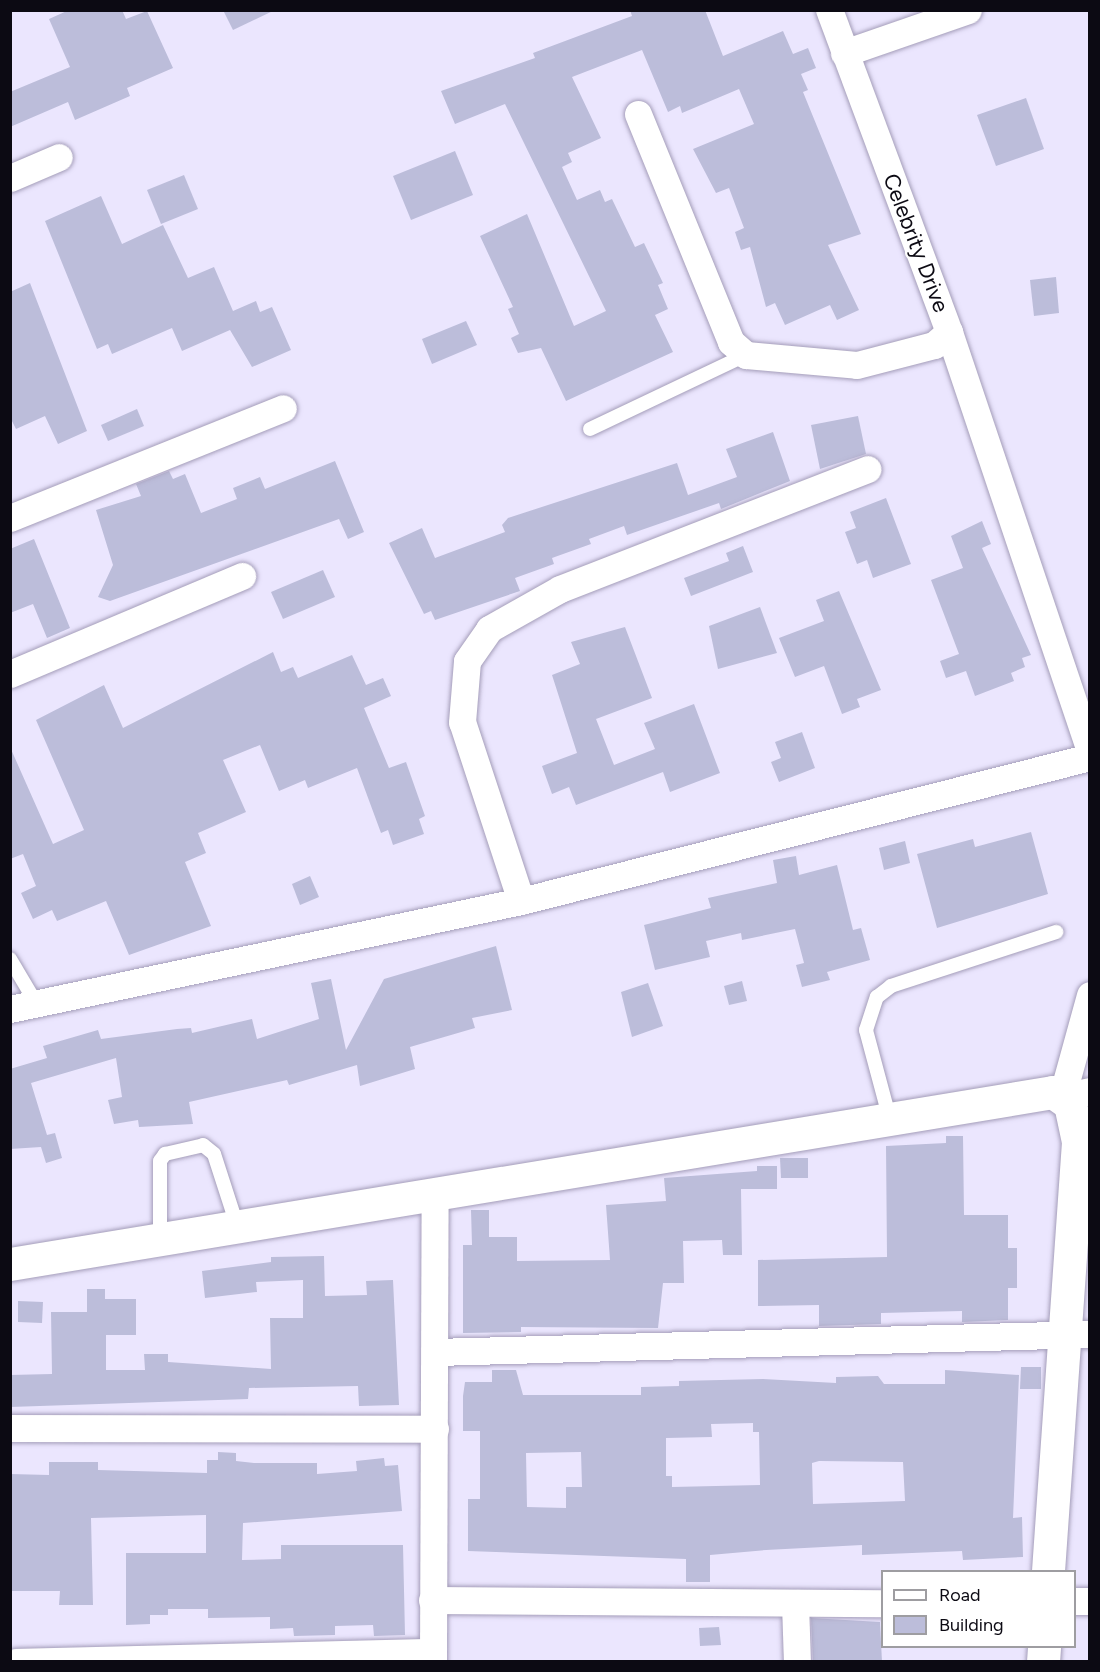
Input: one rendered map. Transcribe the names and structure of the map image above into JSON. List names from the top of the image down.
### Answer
{
  "streets": {
    "street": ["Celebrity Drive"]
  },
  "legend": ["Road", "Building"]
}
